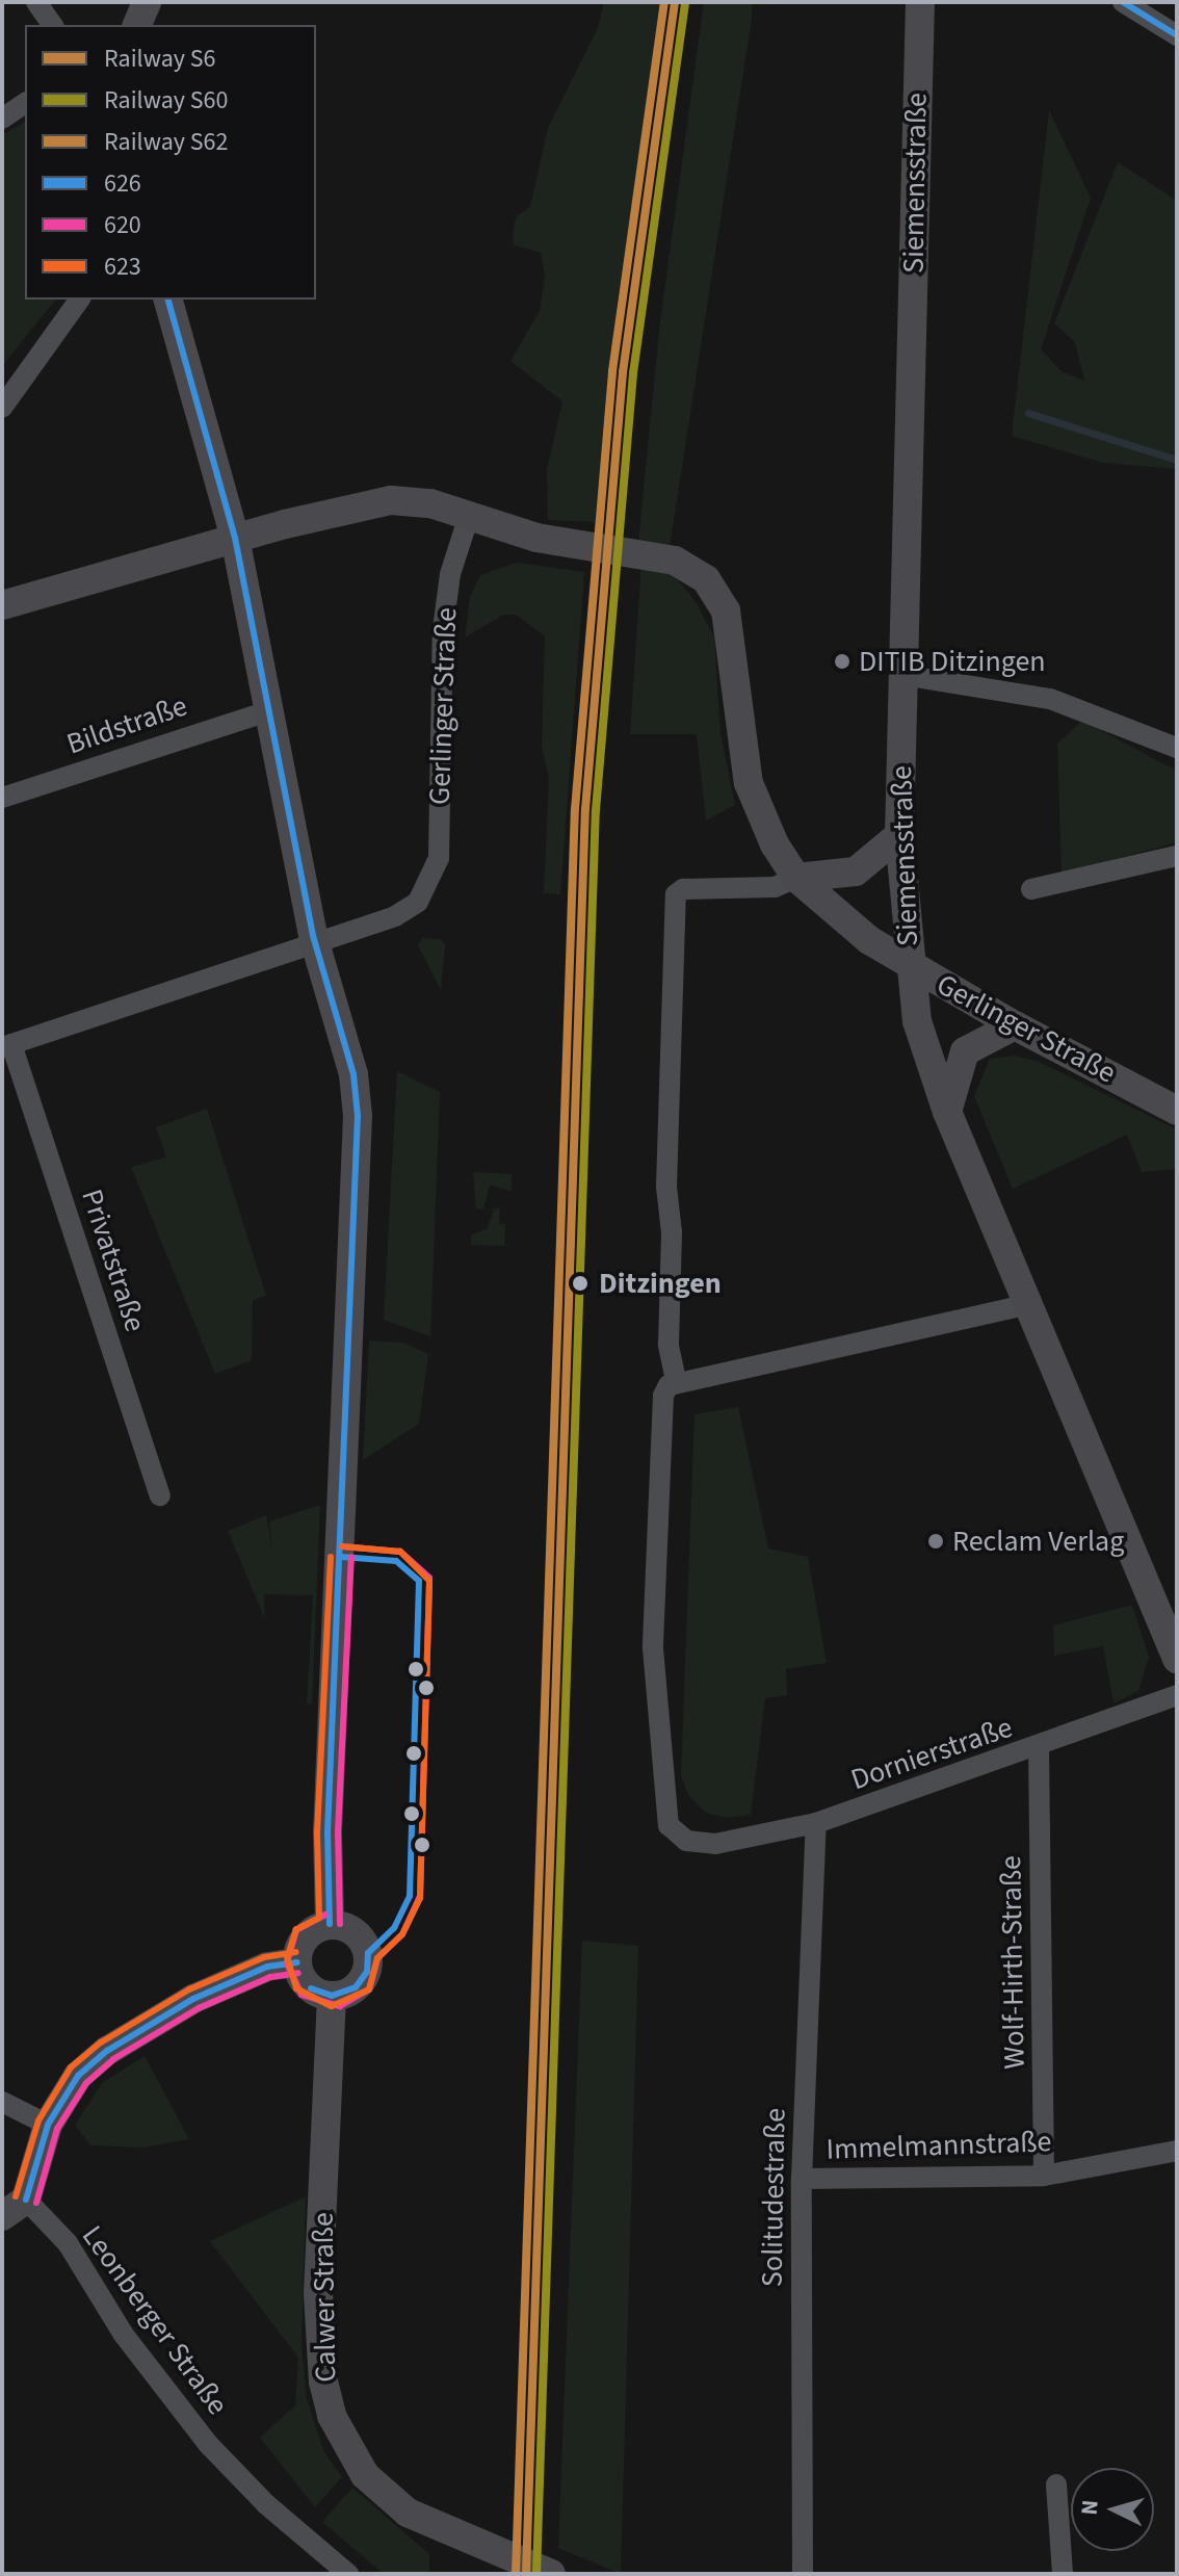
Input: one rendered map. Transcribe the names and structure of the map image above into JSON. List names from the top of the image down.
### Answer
{
  "streets": {
    "main road": ["Siemensstraße", "Gerlinger Straße", "Calwer Straße"],
    "street": [
      "Bildstraße",
      "Privatstraße",
      "Dornierstraße",
      "Wolf-Hirth-Straße",
      "Immelmannstraße",
      "Solitudestraße",
      "Leonberger Straße"
    ]
  },
  "crossings": [
    ["Siemensstraße", "Gerlinger Straße"],
    ["Gerlinger Straße", "Privatstraße"],
    ["Dornierstraße", "Wolf-Hirth-Straße"],
    ["Dornierstraße", "Solitudestraße"],
    ["Wolf-Hirth-Straße", "Immelmannstraße"],
    ["Immelmannstraße", "Solitudestraße"]
  ],
  "places": ["DITIB Ditzingen", "Ditzingen", "Reclam Verlag"],
  "lines": [
    "rail line S6",
    "rail line S62",
    "transit line 626",
    "rail line S60",
    "transit line 620",
    "transit line 623"
  ],
  "legend": [
    "Railway S6",
    "Railway S60",
    "Railway S62",
    "626",
    "620",
    "623"
  ],
  "north": "left"
}
